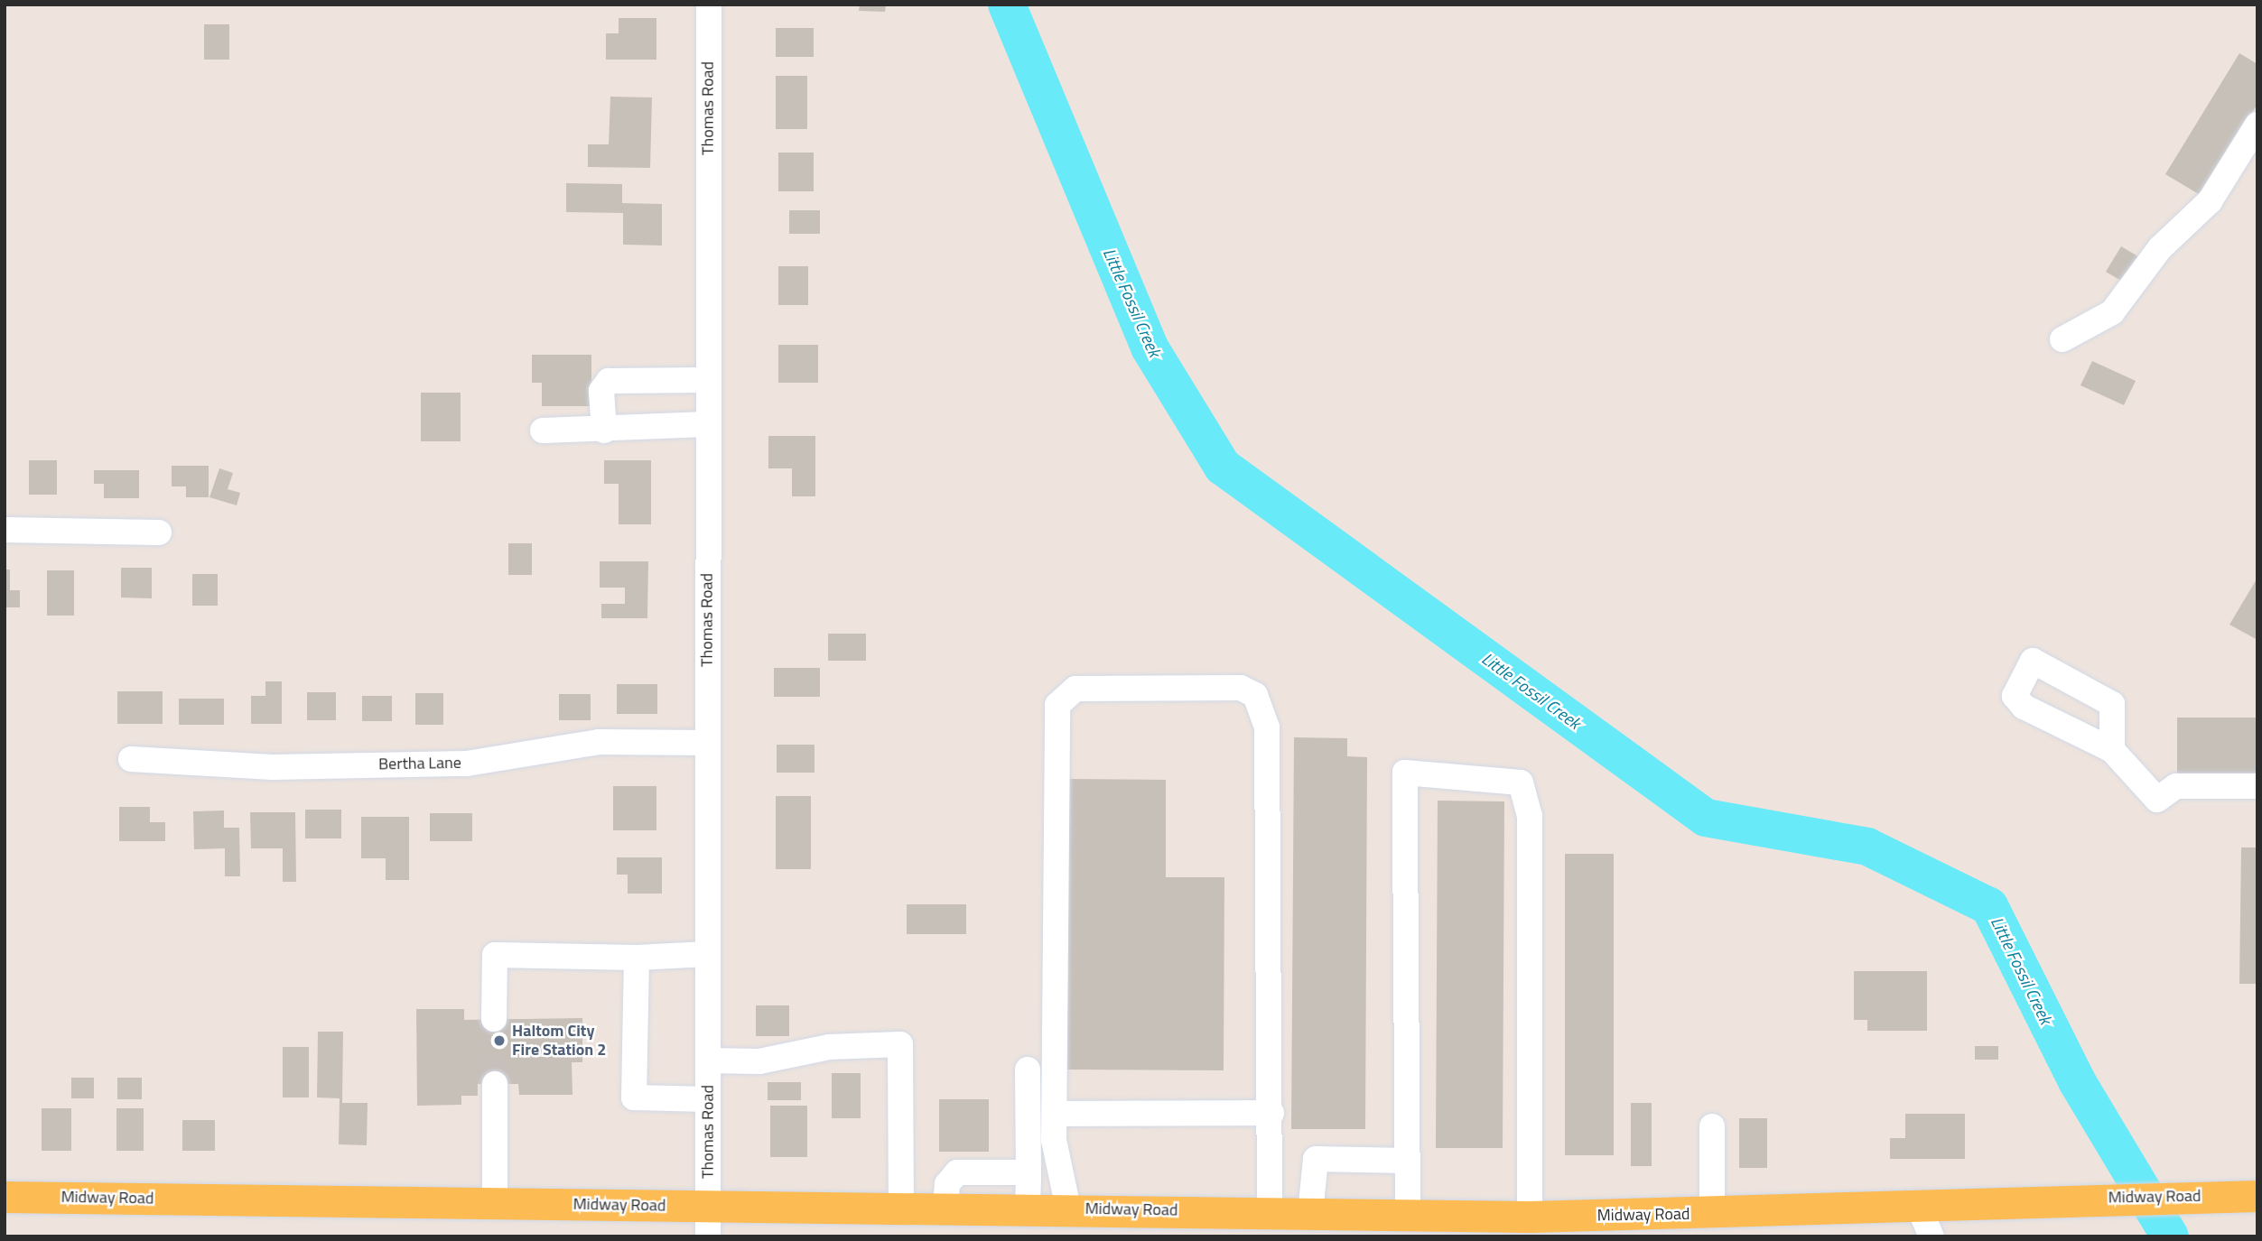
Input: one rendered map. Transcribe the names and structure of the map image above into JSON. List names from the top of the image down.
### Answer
{
  "streets": {
    "main road": ["Midway Road"],
    "street": ["Thomas Road", "Bertha Lane"]
  },
  "crossings": [
    ["Thomas Road", "Bertha Lane"],
    ["Thomas Road", "Midway Road"]
  ],
  "water": ["Little Fossil Creek"],
  "places": ["Haltom City Fire Station 2"]
}
